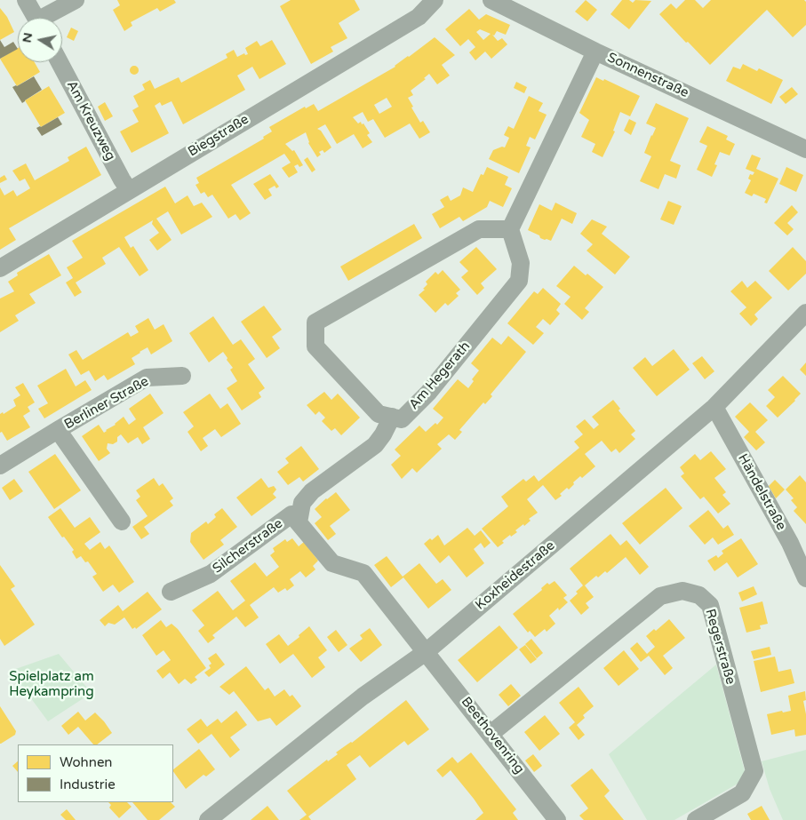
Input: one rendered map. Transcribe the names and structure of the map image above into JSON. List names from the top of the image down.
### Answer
{
  "streets": {
    "street": [
      "Sonnenstraße",
      "Am Kreuzweg",
      "Biegstraße",
      "Am Hegerath",
      "Berliner Straße",
      "Händelstraße",
      "Silcherstraße",
      "Koxheidestraße",
      "Regerstraße",
      "Beethovenring"
    ]
  },
  "crossings": [
    ["Am Kreuzweg", "Biegstraße"],
    ["Händelstraße", "Koxheidestraße"],
    ["Silcherstraße", "Koxheidestraße"],
    ["Silcherstraße", "Beethovenring"],
    ["Koxheidestraße", "Beethovenring"],
    ["Regerstraße", "Beethovenring"]
  ],
  "parks": ["Spielplatz am Heykampring"],
  "legend": ["Wohnen", "Industrie"],
  "north": "left"
}
